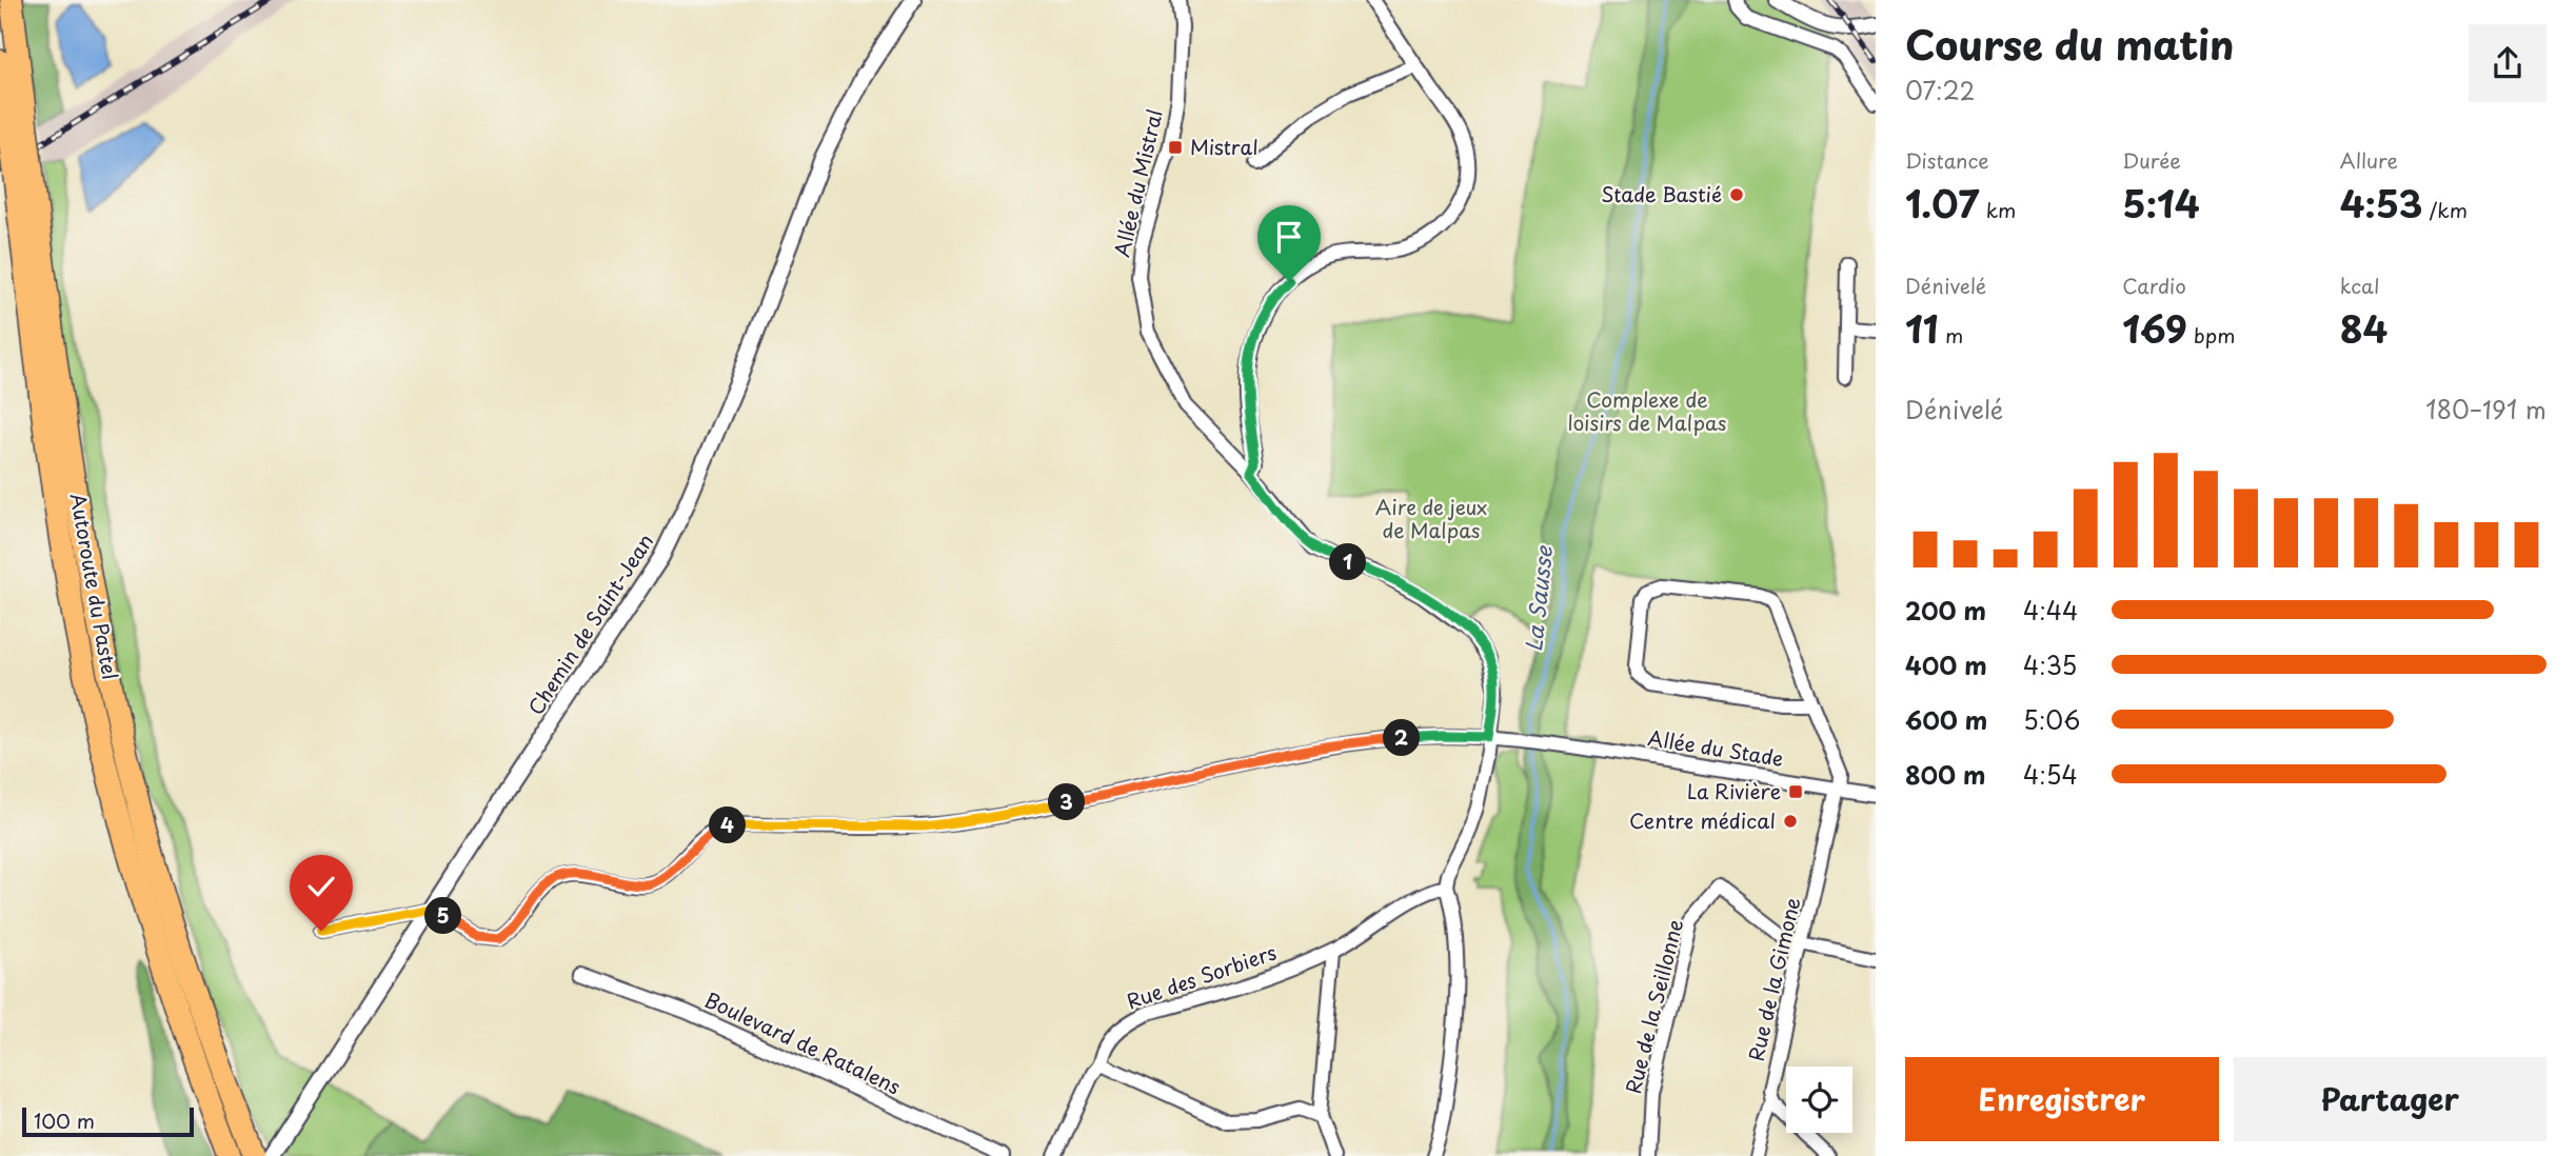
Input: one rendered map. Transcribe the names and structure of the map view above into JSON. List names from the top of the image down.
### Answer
{
  "streets": {
    "highway": ["Autoroute du Pastel"],
    "street": [
      "Allée du Mistral",
      "Chemin de Saint-Jean",
      "Allée du Stade",
      "Rue des Sorbiers",
      "Rue de la Gimone",
      "Rue de la Seillonne",
      "Boulevard de Ratalens"
    ]
  },
  "crossings": [
    ["Allée du Mistral", "Allée du Stade"],
    ["Allée du Stade", "Rue de la Gimone"],
    ["Rue de la Gimone", "Rue de la Seillonne"]
  ],
  "water": ["La Sausse"],
  "parks": ["Complexe de loisirs de Malpas", "Aire de jeux de Malpas"],
  "places": {
    "transit": ["Mistral", "La Rivière"],
    "other": ["Stade Bastié", "Centre médical"]
  },
  "scale_bar": "100 m",
  "page": {
    "heading": ["Course du matin", "07:22"],
    "stats": [
      ["Distance", "1.07 km"],
      ["Durée", "5:14"],
      ["Allure", "4:53 /km"],
      ["Dénivelé", "11 m"],
      ["Cardio", "169 bpm"],
      ["kcal", "84"]
    ],
    "chart": ["Dénivelé", "180–191 m"],
    "pins": [
      "1",
      "2",
      "3",
      "4",
      "5"
    ],
    "list": [
      {
        "name": "200 m",
        "note": "4:44"
      },
      {
        "name": "400 m",
        "note": "4:35"
      },
      {
        "name": "600 m",
        "note": "5:06"
      },
      {
        "name": "800 m",
        "note": "4:54"
      }
    ],
    "buttons": ["Enregistrer", "Partager"],
    "scale": "100 m"
  }
}
